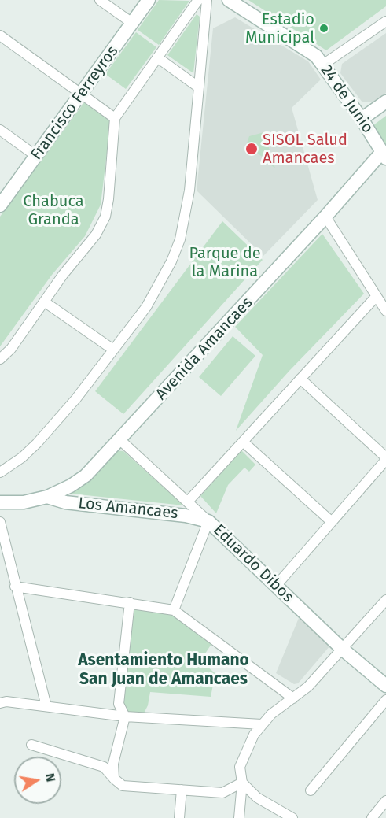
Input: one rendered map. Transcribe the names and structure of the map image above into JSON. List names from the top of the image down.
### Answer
{
  "streets": {
    "street": [
      "24 de Junio",
      "Francisco Ferreyros",
      "Avenida Amancaes",
      "Los Amancaes",
      "Eduardo Dibos"
    ]
  },
  "crossings": [
    ["24 de Junio", "Avenida Amancaes"],
    ["Avenida Amancaes", "Los Amancaes"],
    ["Avenida Amancaes", "Eduardo Dibos"],
    ["Los Amancaes", "Eduardo Dibos"]
  ],
  "districts": ["Asentamiento Humano San Juan de Amancaes"],
  "parks": ["Chabuca Granda", "Parque de la Marina"],
  "places": ["Estadio Municipal", "SISOL Salud Amancaes"],
  "north": "right"
}
